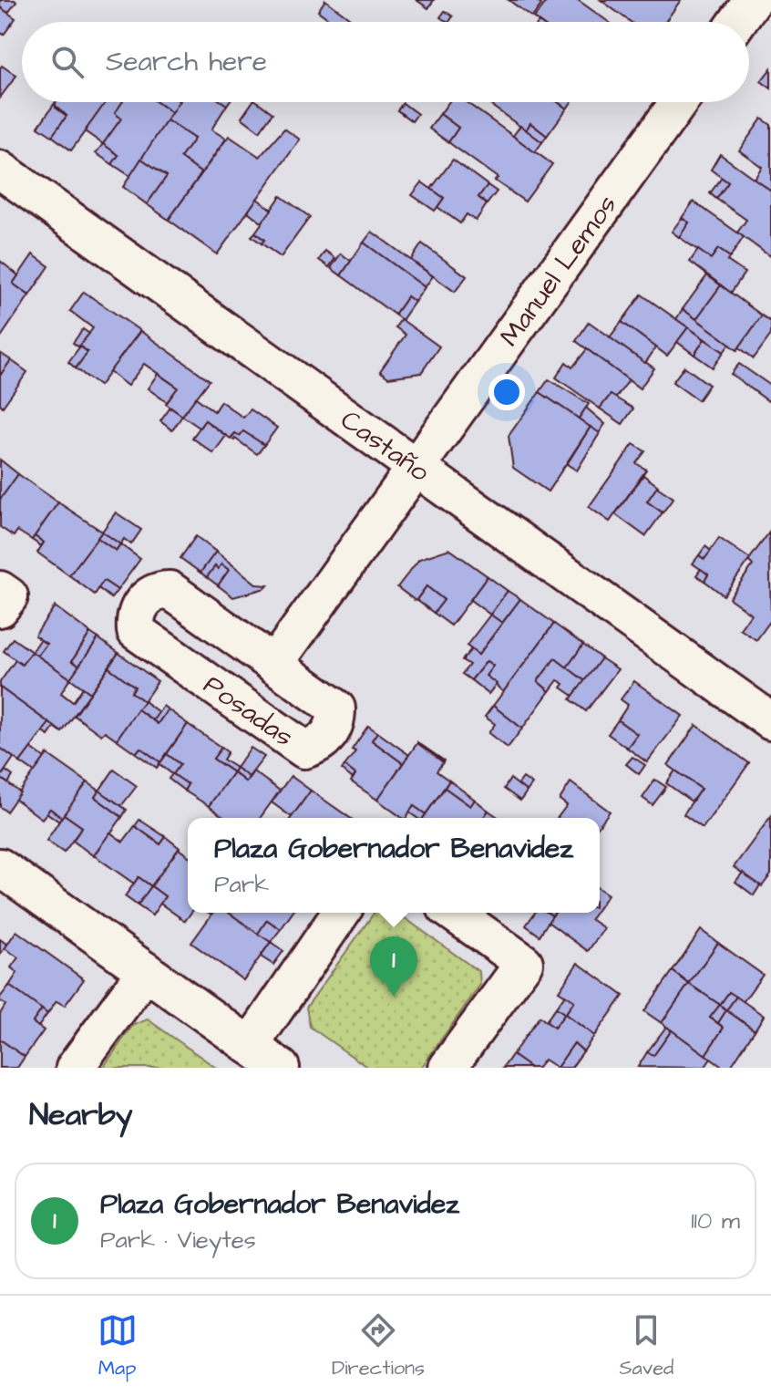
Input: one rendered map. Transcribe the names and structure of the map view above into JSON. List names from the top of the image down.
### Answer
{
  "streets": {
    "street": ["Manuel Lemos", "Castaño", "Posadas"]
  },
  "crossings": [
    ["Manuel Lemos", "Castaño"],
    ["Manuel Lemos", "Posadas"]
  ],
  "page": {
    "search": "Search here",
    "popup": ["Plaza Gobernador Benavidez", "Park"],
    "pins": "1",
    "heading": "Nearby",
    "list": [
      {
        "mark": "1",
        "name": "Plaza Gobernador Benavidez",
        "note": "Park · Vieytes",
        "value": "110 m"
      }
    ],
    "nav": ["Map", "Directions", "Saved"]
  }
}
